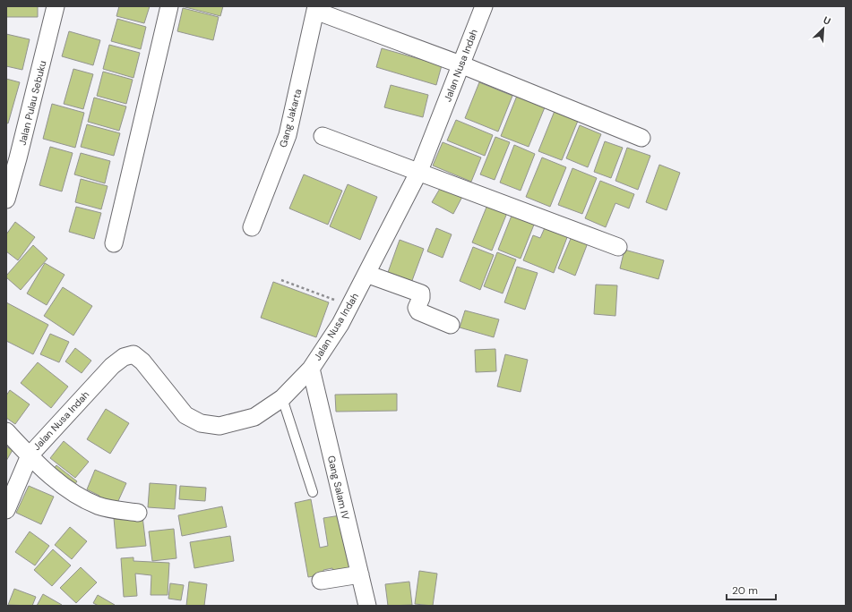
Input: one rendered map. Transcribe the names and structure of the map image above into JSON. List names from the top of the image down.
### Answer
{
  "streets": {
    "street": [
      "Jalan Nusa Indah",
      "Jalan Pulau Sebuku",
      "Gang Jakarta",
      "Gang Salam IV"
    ]
  },
  "crossings": [
    ["Jalan Nusa Indah", "Gang Salam IV"]
  ],
  "scale_bar": "20 m",
  "north": "top right"
}
